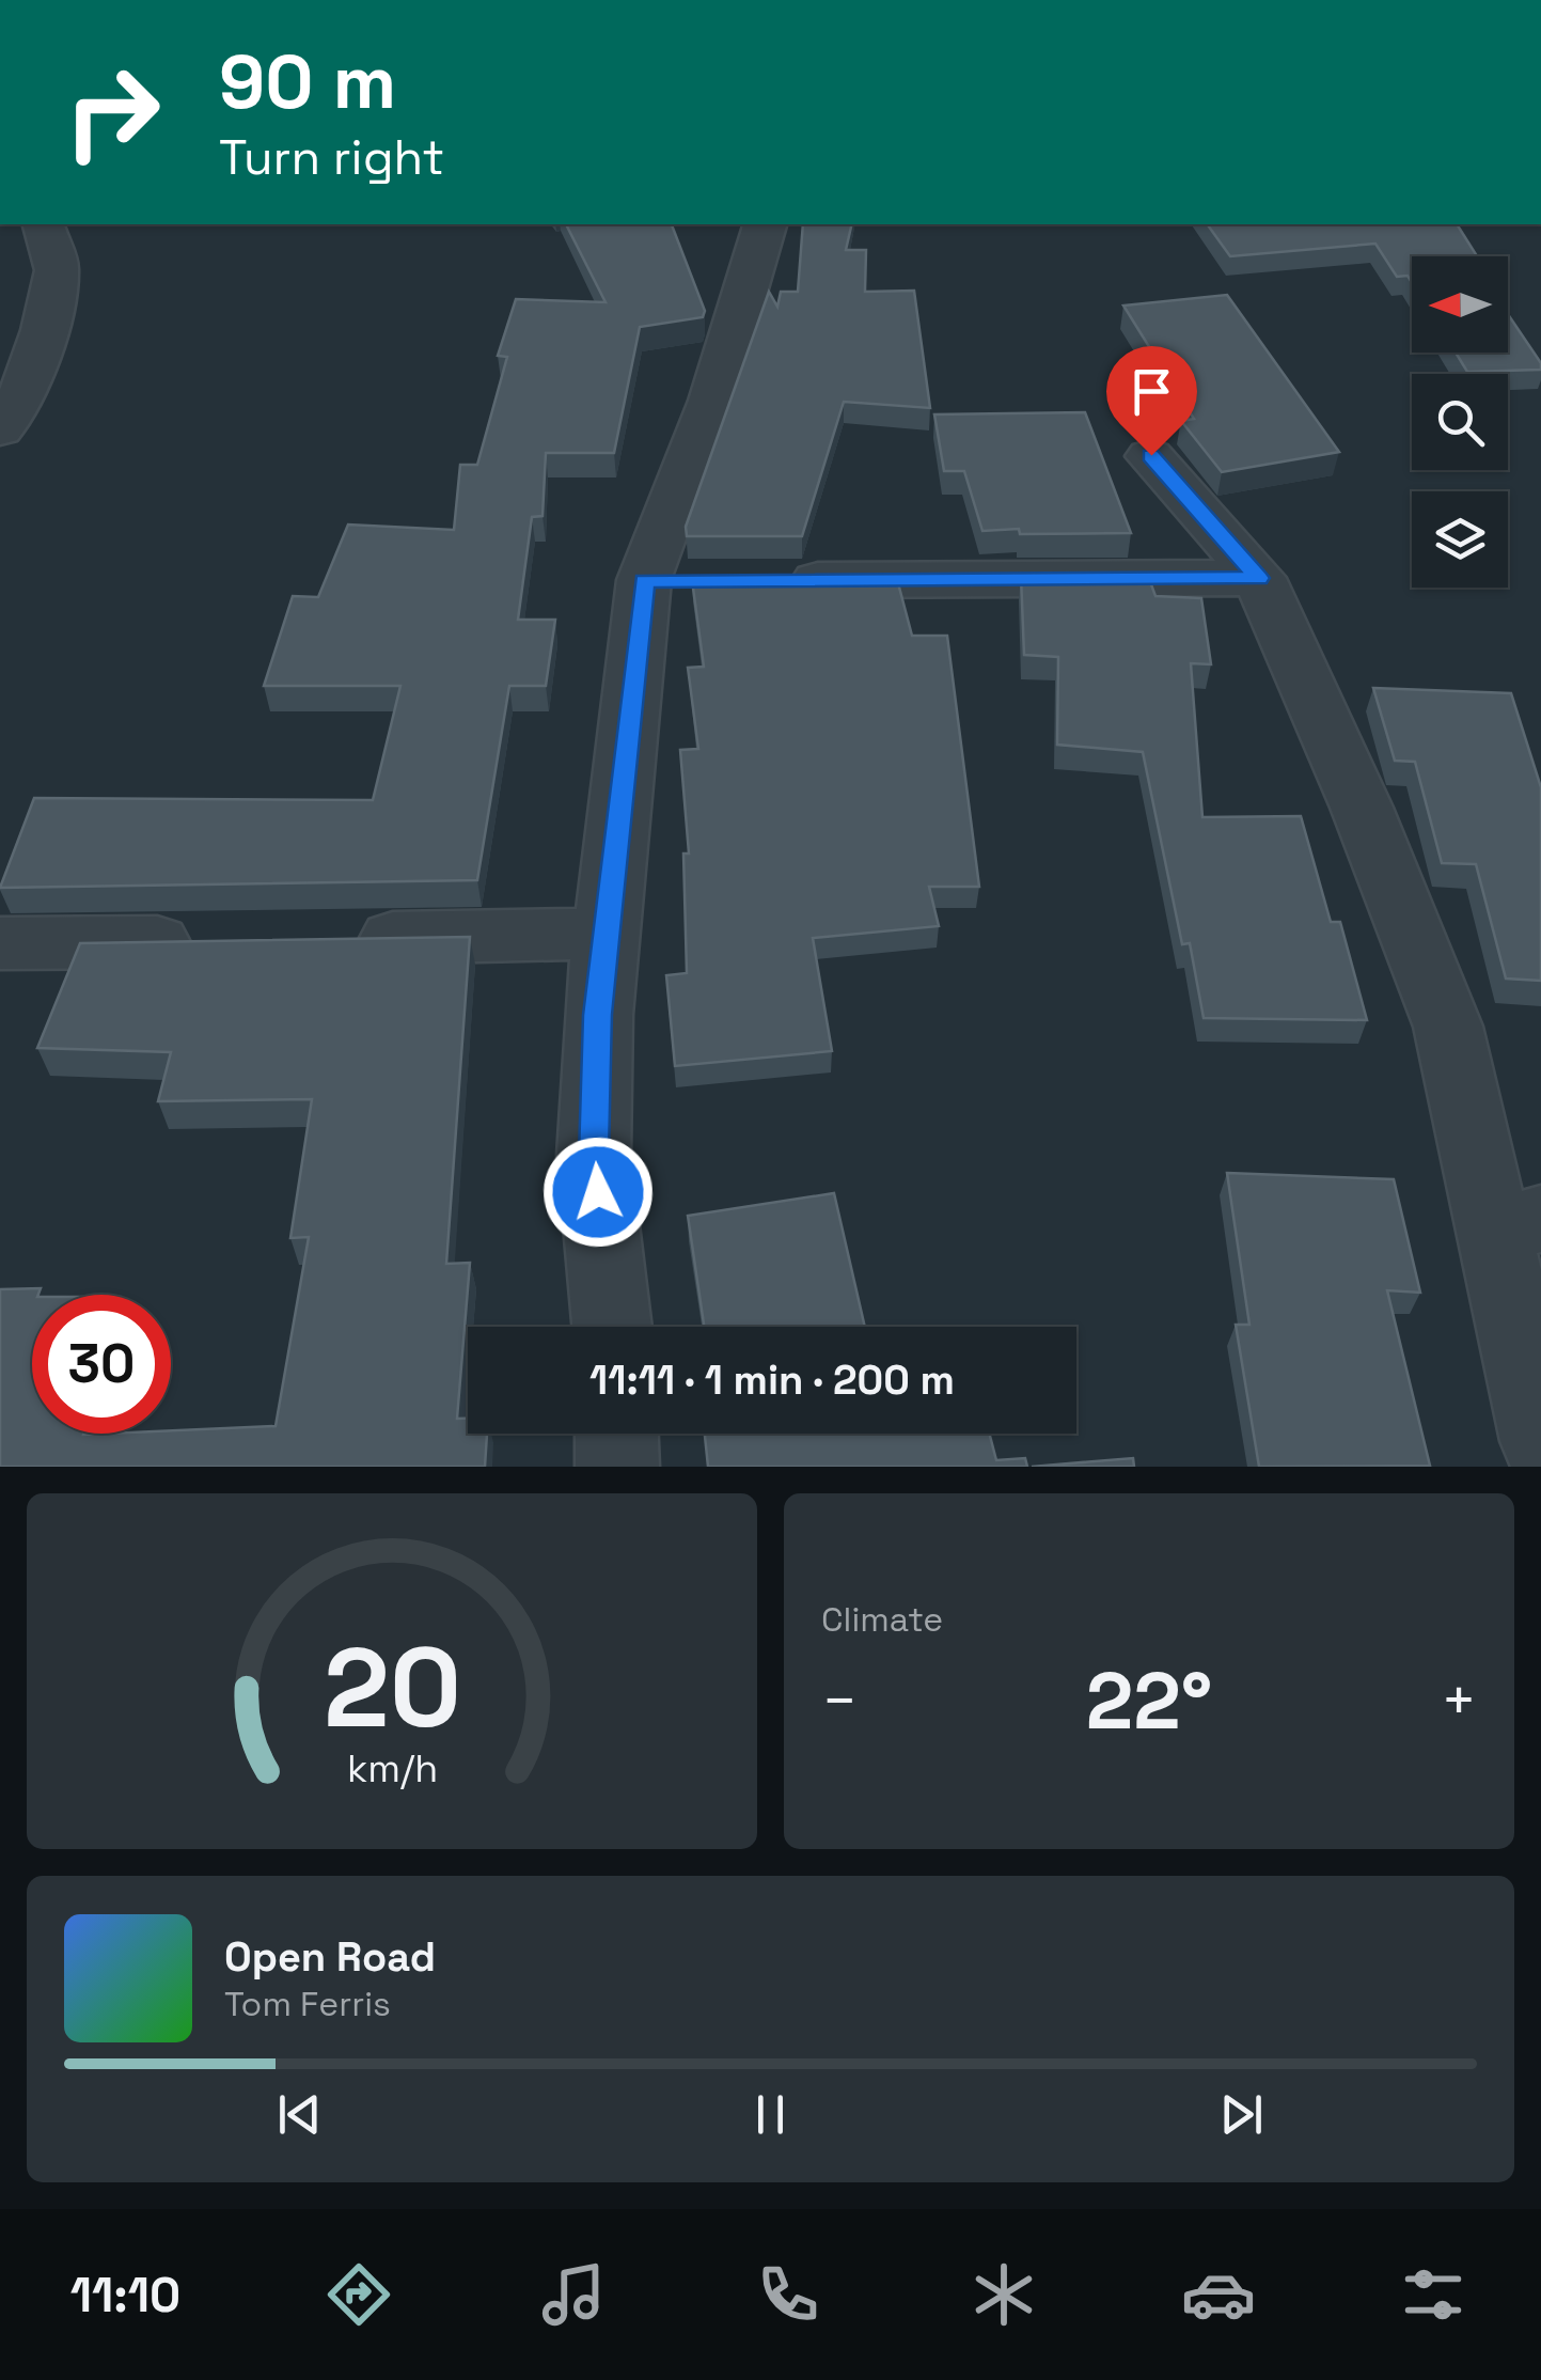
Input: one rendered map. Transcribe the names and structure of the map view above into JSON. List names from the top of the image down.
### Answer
{
  "north": "left",
  "page": {
    "turn": ["90 m", "Turn right"],
    "limit": "30",
    "trip": "11:11 · 1 min · 200 m",
    "tile": "Climate",
    "heat": ["−", "22°", "+"],
    "song": ["Open Road", "Tom Ferris"],
    "tabs": "11:10",
    "gauge": ["20", "km/h"]
  }
}
